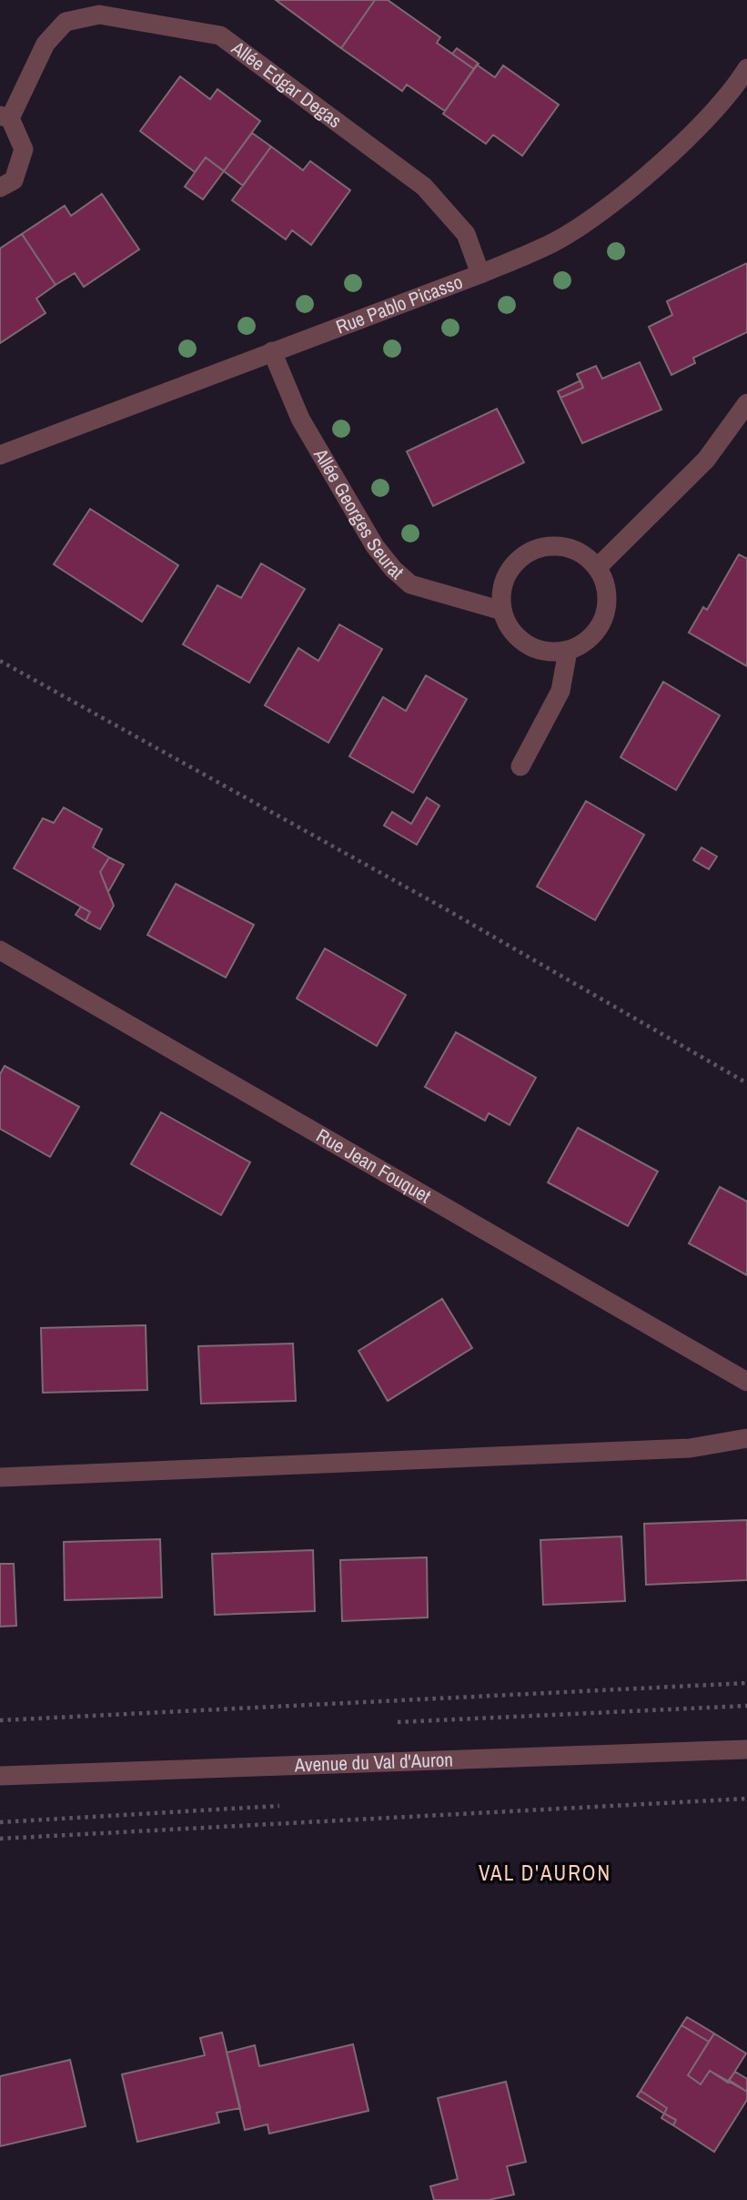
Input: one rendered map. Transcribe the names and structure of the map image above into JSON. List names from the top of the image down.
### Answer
{
  "streets": {
    "street": [
      "Allée Edgar Degas",
      "Rue Pablo Picasso",
      "Allée Georges Seurat",
      "Rue Jean Fouquet",
      "Avenue du Val d'Auron"
    ]
  },
  "crossings": [
    ["Allée Edgar Degas", "Rue Pablo Picasso"],
    ["Rue Pablo Picasso", "Allée Georges Seurat"]
  ],
  "districts": ["VAL D'AURON"]
}
